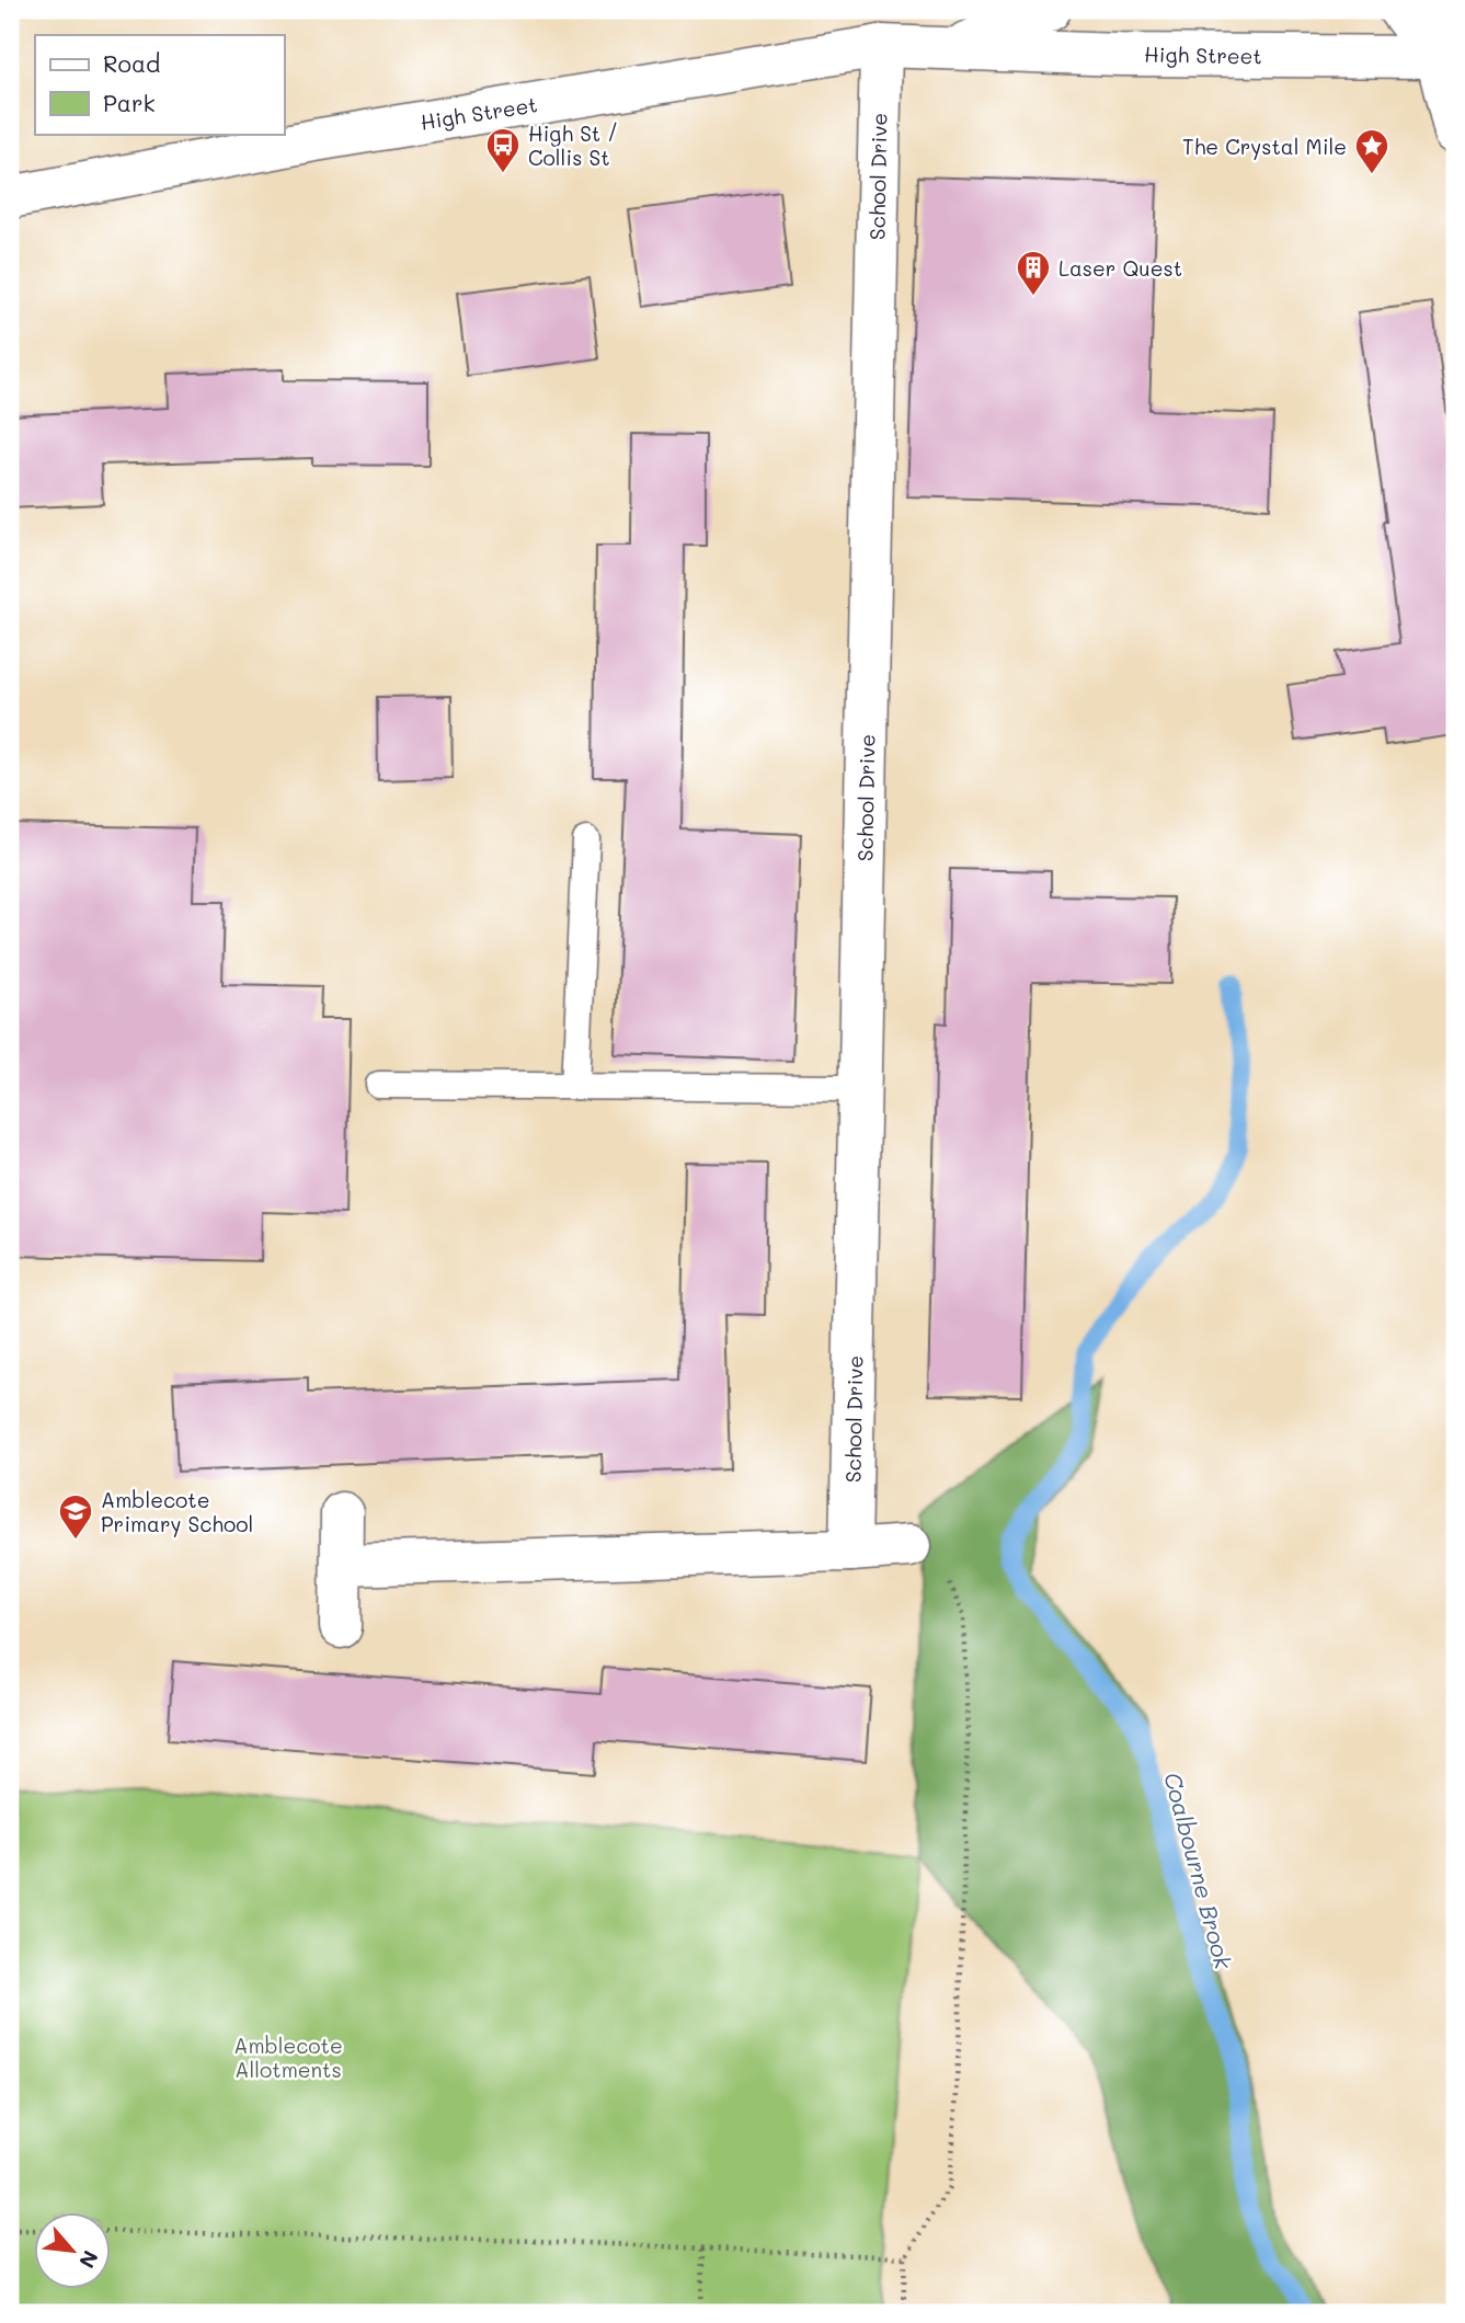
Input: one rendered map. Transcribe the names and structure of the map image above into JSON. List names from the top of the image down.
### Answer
{
  "streets": {
    "main road": ["High Street", "School Drive"]
  },
  "crossings": [
    ["High Street", "School Drive"]
  ],
  "water": ["Coalbourne Brook"],
  "parks": ["Amblecote Allotments"],
  "places": {
    "bus stop": ["High St / Collis St"],
    "place": ["The Crystal Mile"],
    "building": ["Laser Quest"],
    "school or university": ["Amblecote Primary School"]
  },
  "legend": ["Road", "Park"],
  "north": "bottom right"
}
